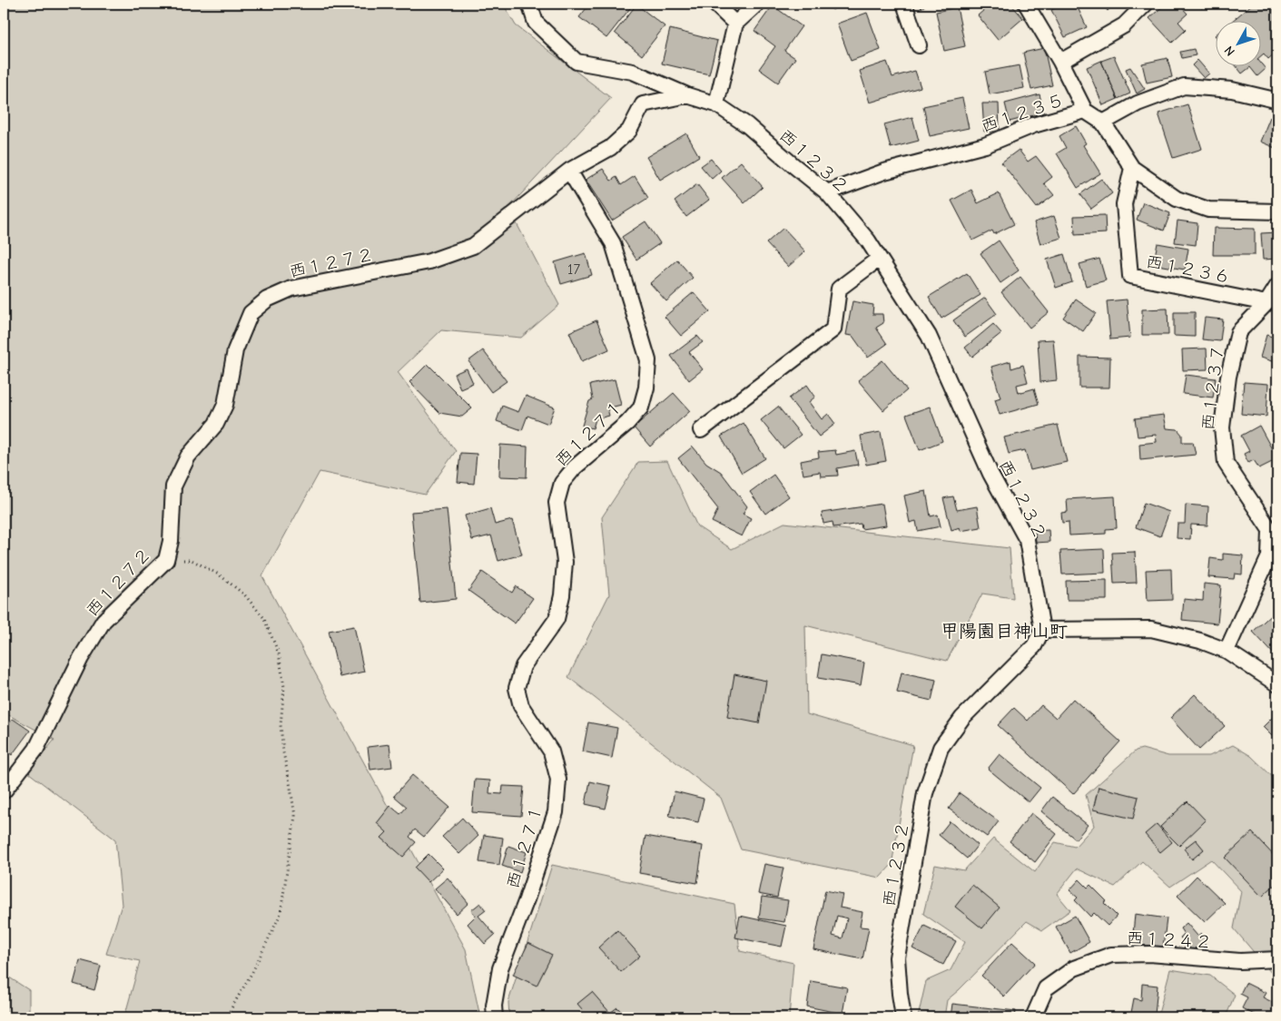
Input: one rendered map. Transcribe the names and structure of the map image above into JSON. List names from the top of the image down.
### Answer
{
  "streets": {
    "street": [
      "西１２３５",
      "西１２３２",
      "西１２７２",
      "西１２３６",
      "西１２３７",
      "西１２７１",
      "西１２４２"
    ]
  },
  "crossings": [
    ["西１２３５", "西１２３２"],
    ["西１２３５", "西１２３６"],
    ["西１２７２", "西１２７１"],
    ["西１２３６", "西１２３７"]
  ],
  "districts": ["甲陽園目神山町"],
  "house_numbers": ["17"],
  "north": "bottom left"
}
